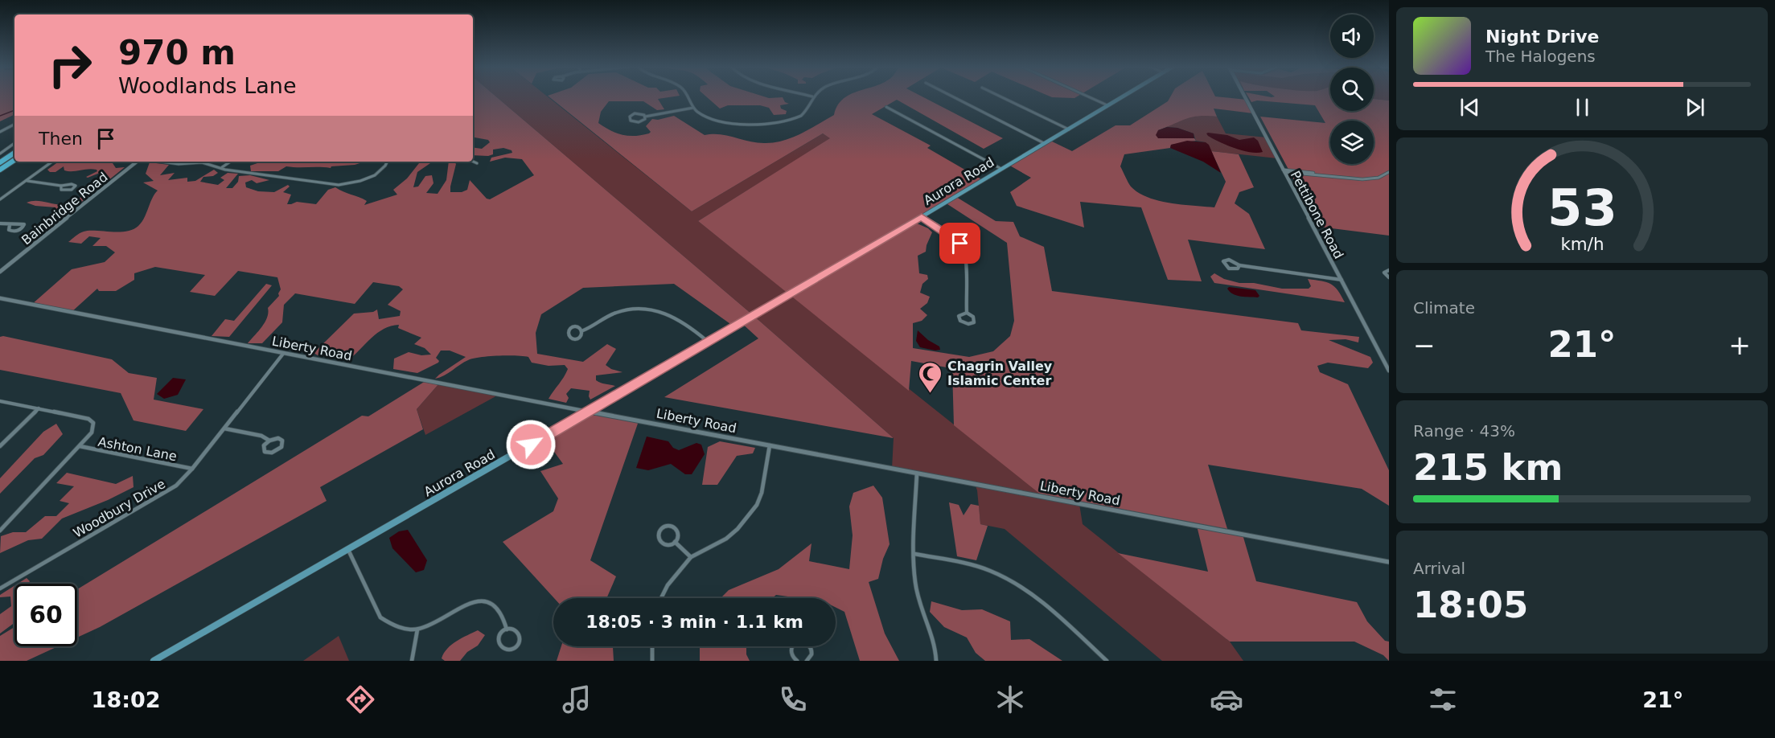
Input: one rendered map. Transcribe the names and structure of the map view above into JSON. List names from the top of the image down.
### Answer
{
  "streets": {
    "main road": ["Aurora Road"],
    "street": [
      "Bainbridge Road",
      "Pettibone Road",
      "Liberty Road",
      "Ashton Lane",
      "Woodbury Drive"
    ]
  },
  "crossings": [
    ["Aurora Road", "Liberty Road"],
    ["Liberty Road", "Woodbury Drive"],
    ["Ashton Lane", "Woodbury Drive"]
  ],
  "places": {
    "mosque": ["Chagrin Valley Islamic Center"]
  },
  "page": {
    "turn": ["970 m", "Woodlands Lane"],
    "song": ["Night Drive", "The Halogens"],
    "then": "Then",
    "tile": [
      "Climate",
      ["Range · 43%", "215 km"],
      ["Arrival", "18:05"]
    ],
    "heat": ["−", "21°", "+"],
    "limit": "60",
    "trip": "18:05 · 3 min · 1.1 km",
    "tabs": ["18:02", "21°"],
    "gauge": ["53", "km/h"]
  }
}
